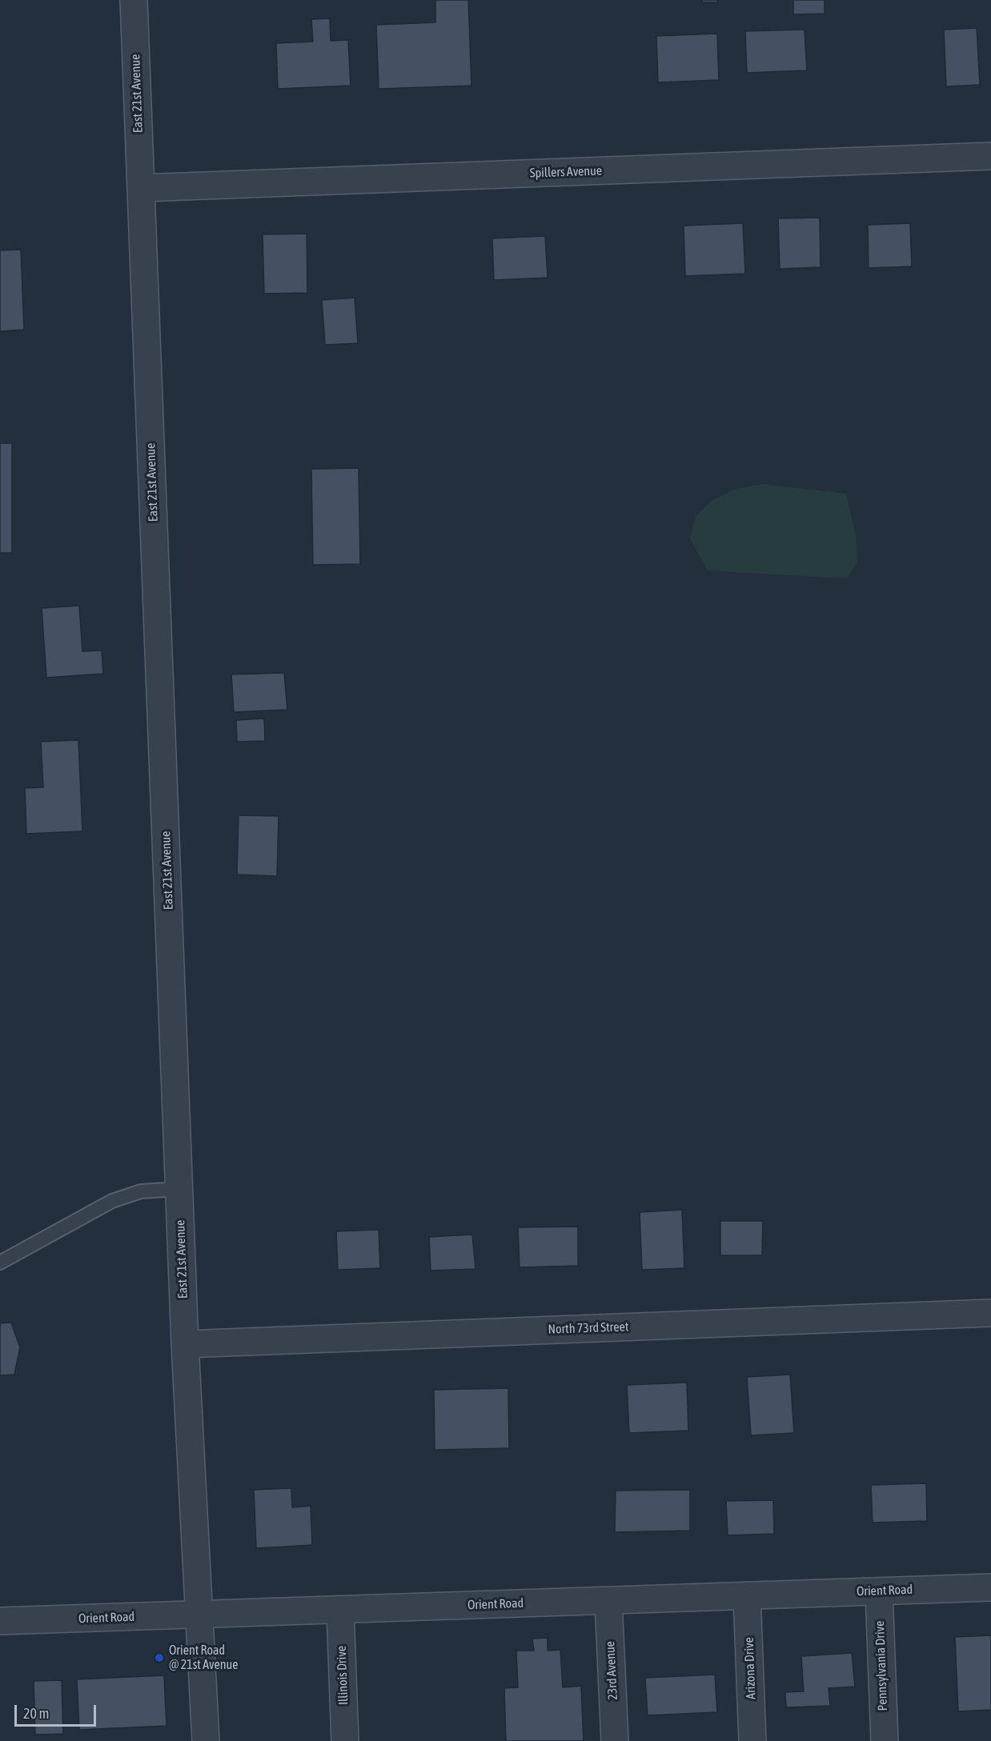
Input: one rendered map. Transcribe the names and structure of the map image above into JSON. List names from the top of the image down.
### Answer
{
  "streets": {
    "street": [
      "East 21st Avenue",
      "Spillers Avenue",
      "North 73rd Street",
      "Orient Road",
      "Pennsylvania Drive",
      "Arizona Drive",
      "23rd Avenue",
      "Illinois Drive"
    ]
  },
  "crossings": [
    ["East 21st Avenue", "Spillers Avenue"],
    ["East 21st Avenue", "North 73rd Street"],
    ["East 21st Avenue", "Orient Road"],
    ["Orient Road", "Pennsylvania Drive"],
    ["Orient Road", "Arizona Drive"],
    ["Orient Road", "23rd Avenue"],
    ["Orient Road", "Illinois Drive"]
  ],
  "places": ["Orient Road @ 21st Avenue"],
  "scale_bar": "20 m"
}
